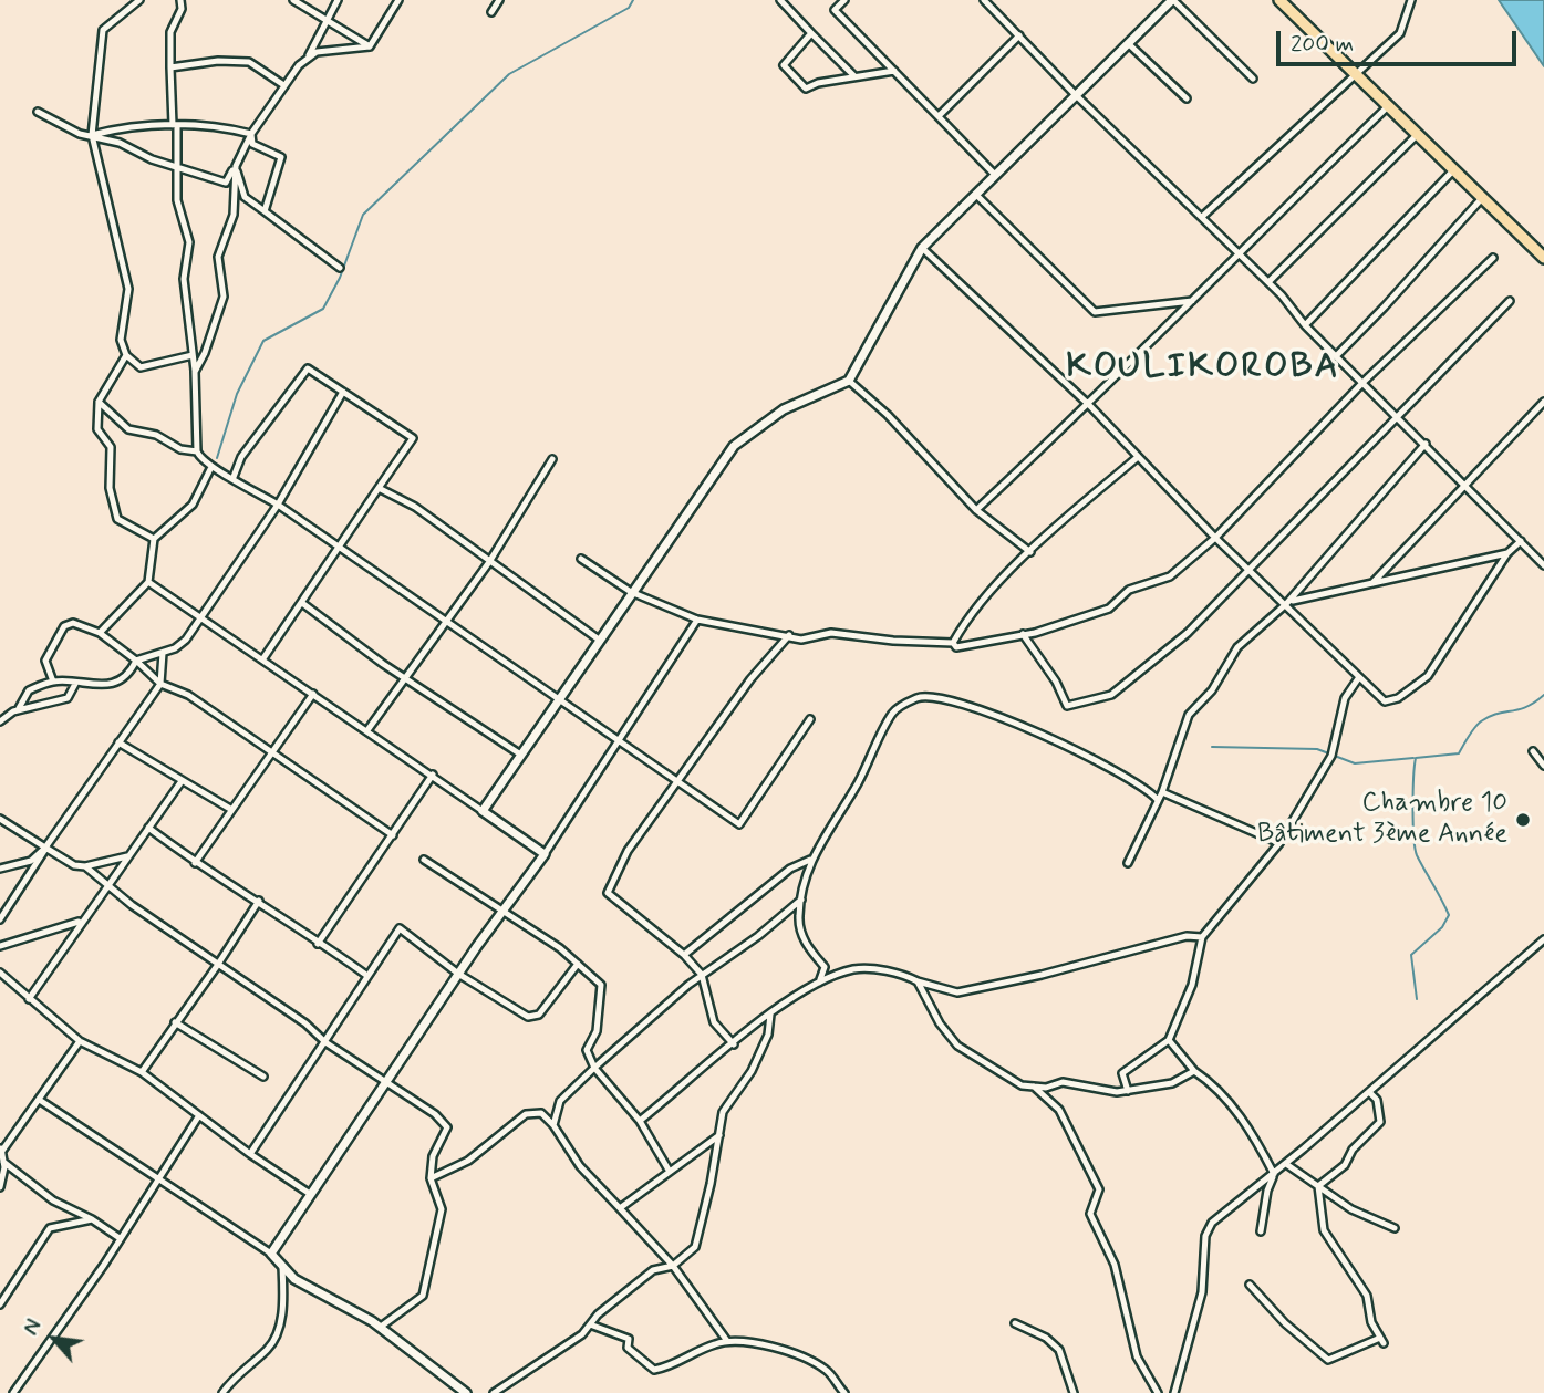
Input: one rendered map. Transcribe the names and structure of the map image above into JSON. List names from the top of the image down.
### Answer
{
  "districts": ["KOULIKOROBA"],
  "places": ["Chambre 10 Bâtiment 3ème Année"],
  "scale_bar": "200 m",
  "north": "top left"
}
